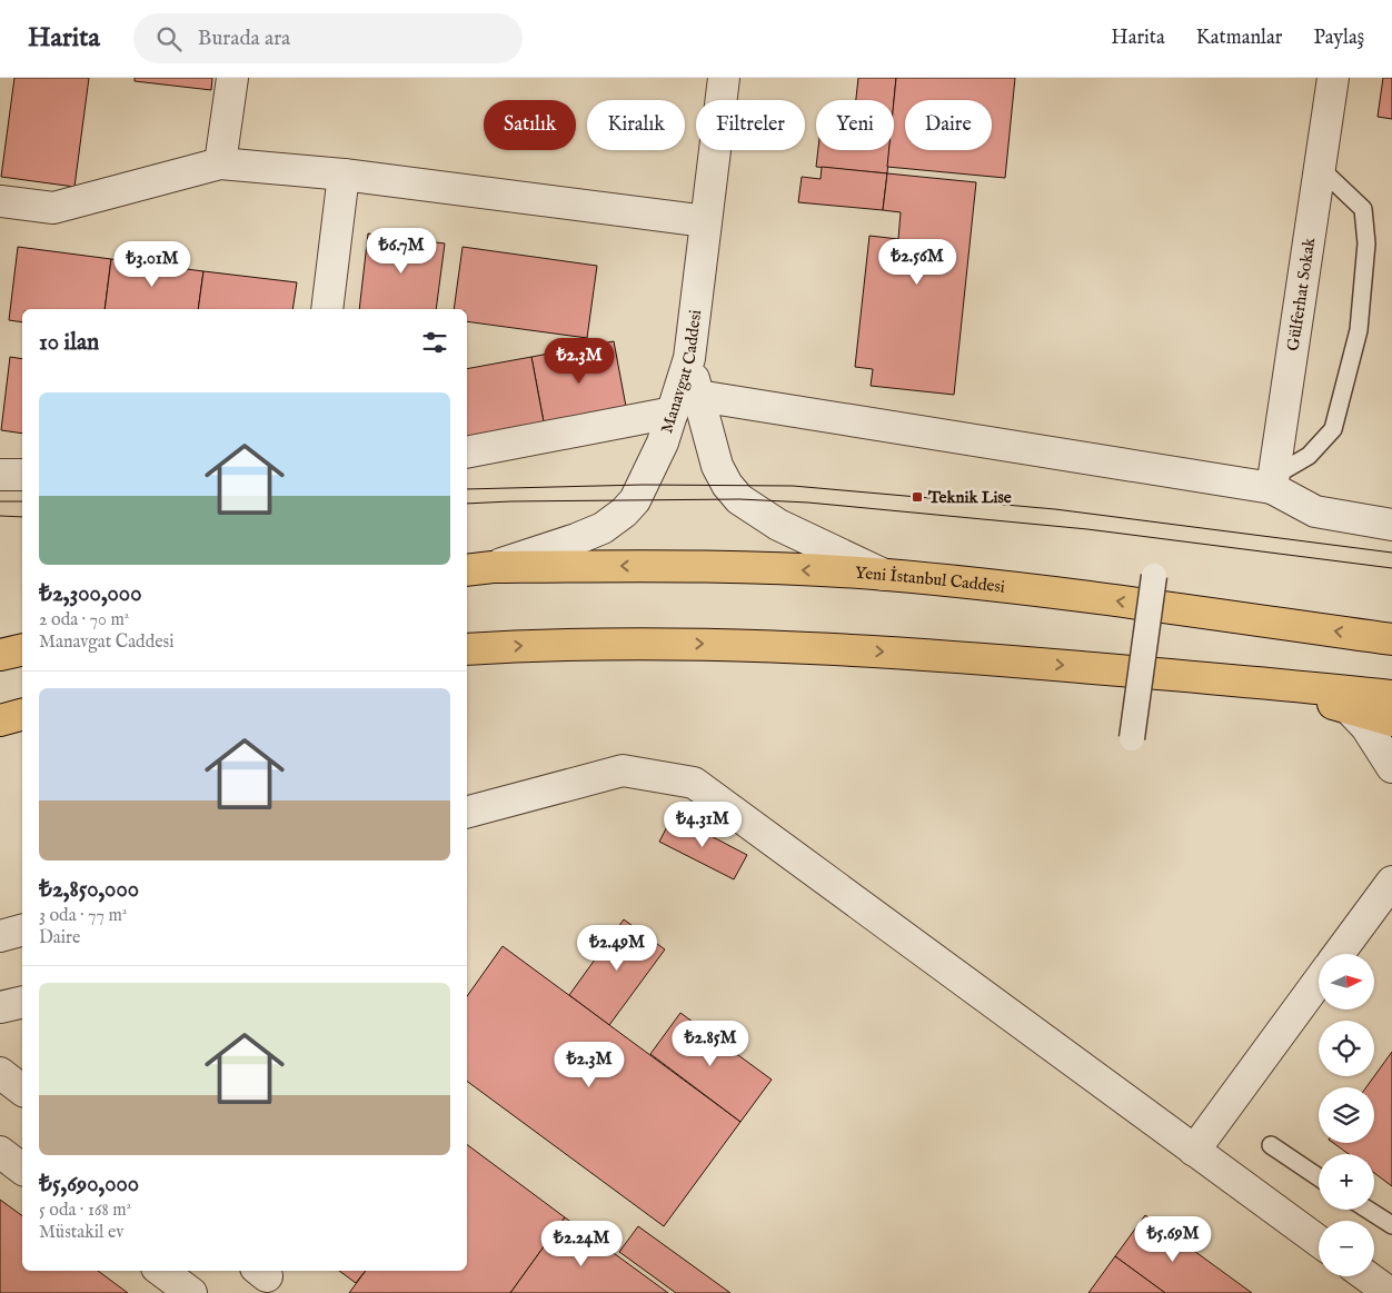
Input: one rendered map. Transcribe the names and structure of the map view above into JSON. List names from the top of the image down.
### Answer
{
  "streets": {
    "highway": ["Yeni İstanbul Caddesi"],
    "street": ["Gülferhat Sokak", "Manavgat Caddesi"]
  },
  "crossings": [
    ["Manavgat Caddesi", "Yeni İstanbul Caddesi"]
  ],
  "places": {
    "transit": ["Teknik Lise"]
  },
  "north": "right",
  "page": {
    "header": "Harita",
    "search": "Burada ara",
    "nav": ["Harita", "Katmanlar", "Paylaş"],
    "chip": [
      "Satılık",
      "Kiralık",
      "Filtreler",
      "Yeni",
      "Daire"
    ],
    "price": [
      "₺6.7M",
      "₺2.56M",
      "₺3.01M",
      "₺2.3M",
      "₺4.31M",
      "₺2.49M",
      "₺2.85M",
      "₺2.3M",
      "₺5.69M",
      "₺2.24M"
    ],
    "heading": "10 ilan",
    "list": [
      {
        "name": "₺2,300,000",
        "note": "2 oda · 70 m² · Manavgat Caddesi"
      },
      {
        "name": "₺2,850,000",
        "note": "3 oda · 77 m² · Daire"
      },
      {
        "name": "₺5,690,000",
        "note": "5 oda · 168 m² · Müstakil ev"
      }
    ],
    "map_buttons": ["+", "−"]
  }
}
